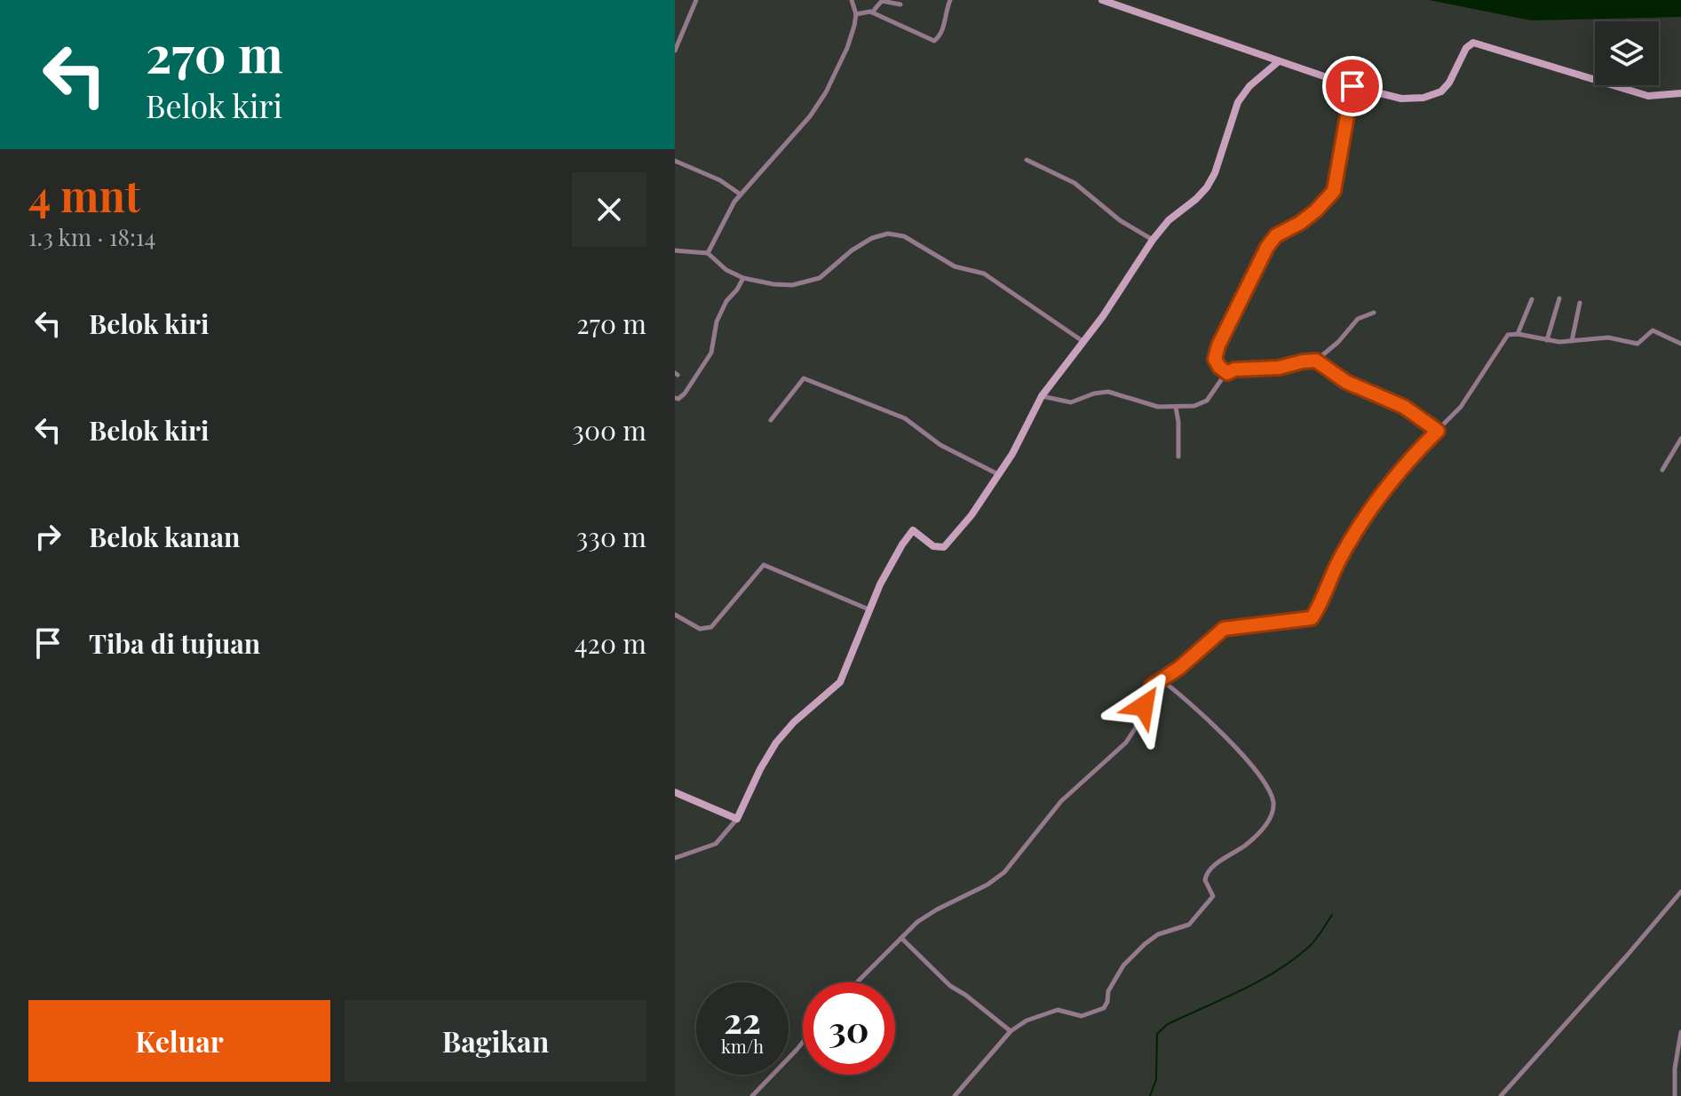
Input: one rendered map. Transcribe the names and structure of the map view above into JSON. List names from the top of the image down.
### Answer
{
  "page": {
    "turn": ["270 m", "Belok kiri"],
    "heading": ["4 mnt", "1.3 km · 18:14"],
    "list": [
      {
        "name": "Belok kiri",
        "value": "270 m"
      },
      {
        "name": "Belok kiri",
        "value": "300 m"
      },
      {
        "name": "Belok kanan",
        "value": "330 m"
      },
      {
        "name": "Tiba di tujuan",
        "value": "420 m"
      }
    ],
    "speed": "22 km/h",
    "limit": "30",
    "buttons": ["Keluar", "Bagikan"]
  }
}
